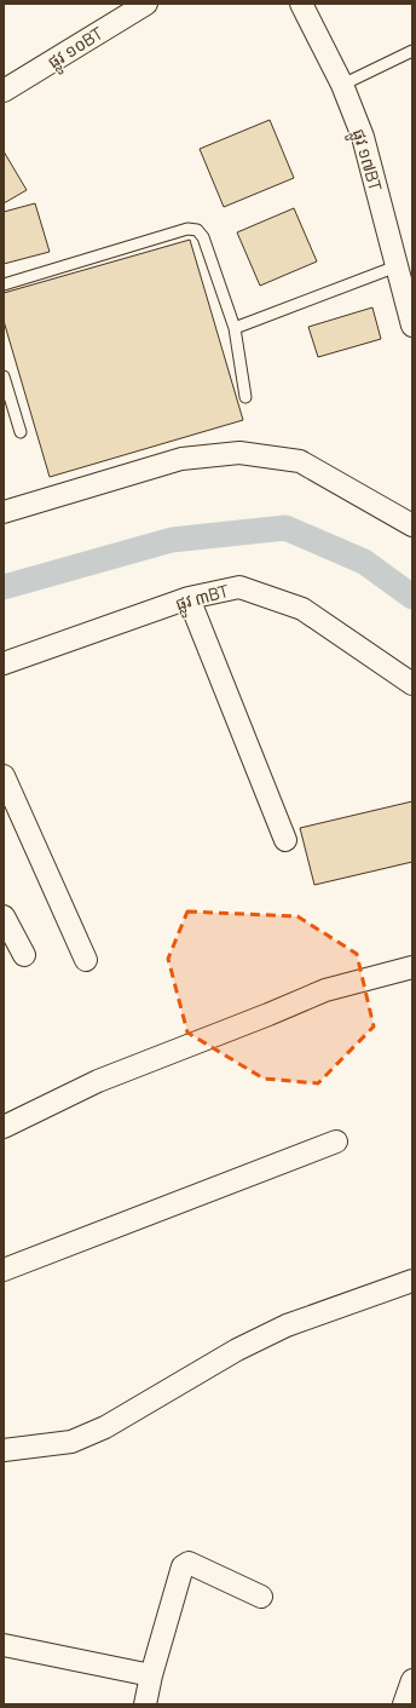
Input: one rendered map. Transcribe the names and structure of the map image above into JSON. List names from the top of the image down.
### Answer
{
  "streets": {
    "street": ["ផ្លូវ ១០BT", "ផ្លូវ ១៧BT", "ផ្លូវ ៣BT"]
  }
}
